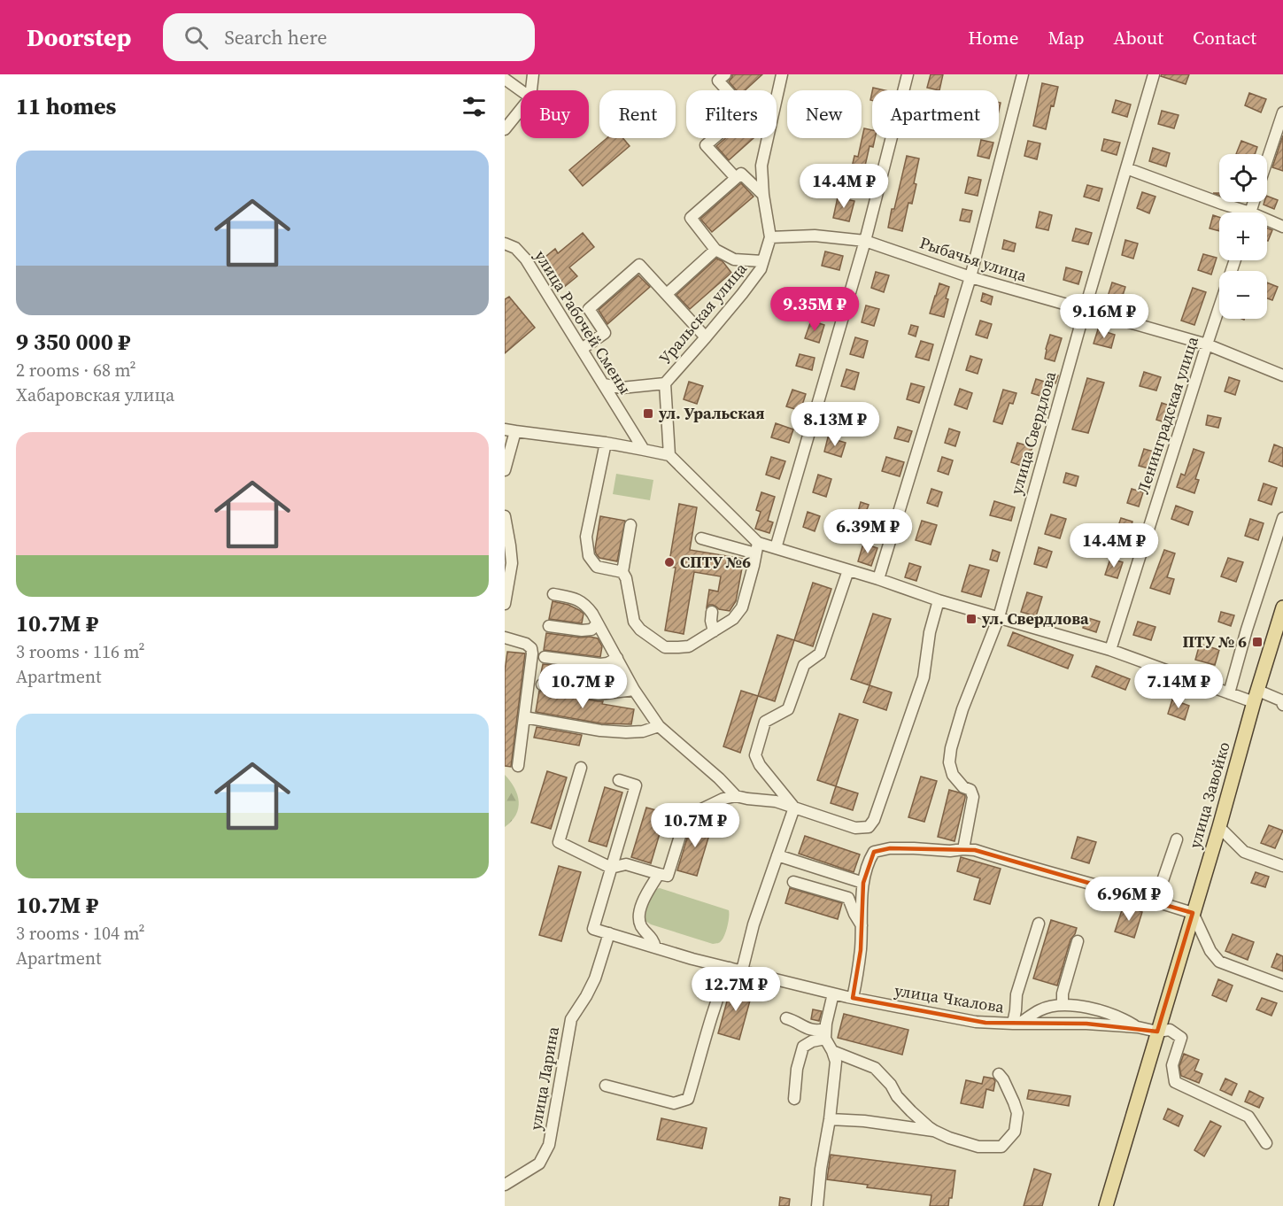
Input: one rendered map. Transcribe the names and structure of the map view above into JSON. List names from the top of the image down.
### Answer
{
  "streets": {
    "main road": ["улица Завойко"],
    "street": [
      "Рыбачья улица",
      "Уральская улица",
      "улица Рабочей Смены",
      "Ленинградская улица",
      "улица Свердлова",
      "улица Чкалова",
      "улица Ларина"
    ]
  },
  "crossings": [
    ["Рыбачья улица", "Уральская улица"],
    ["Рыбачья улица", "Ленинградская улица"],
    ["Рыбачья улица", "улица Свердлова"],
    ["улица Завойко", "улица Чкалова"],
    ["улица Чкалова", "улица Ларина"]
  ],
  "places": {
    "transit": ["ул. Уральская", "ул. Свердлова", "ПТУ № 6"],
    "other": ["СПТУ №6"]
  },
  "page": {
    "header": "Doorstep",
    "search": "Search here",
    "nav": [
      "Home",
      "Map",
      "About",
      "Contact"
    ],
    "heading": "11 homes",
    "chip": [
      "Buy",
      "Rent",
      "Filters",
      "New",
      "Apartment"
    ],
    "list": [
      {
        "name": "9 350 000 ₽",
        "note": "2 rooms · 68 m² · Хабаровская улица"
      },
      {
        "name": "10.7M ₽",
        "note": "3 rooms · 116 m² · Apartment"
      },
      {
        "name": "10.7M ₽",
        "note": "3 rooms · 104 m² · Apartment"
      }
    ],
    "map_buttons": ["+", "−"],
    "price": [
      "14.4M ₽",
      "9.35M ₽",
      "9.16M ₽",
      "8.13M ₽",
      "6.39M ₽",
      "14.4M ₽",
      "10.7M ₽",
      "7.14M ₽",
      "10.7M ₽",
      "6.96M ₽",
      "12.7M ₽"
    ]
  }
}
